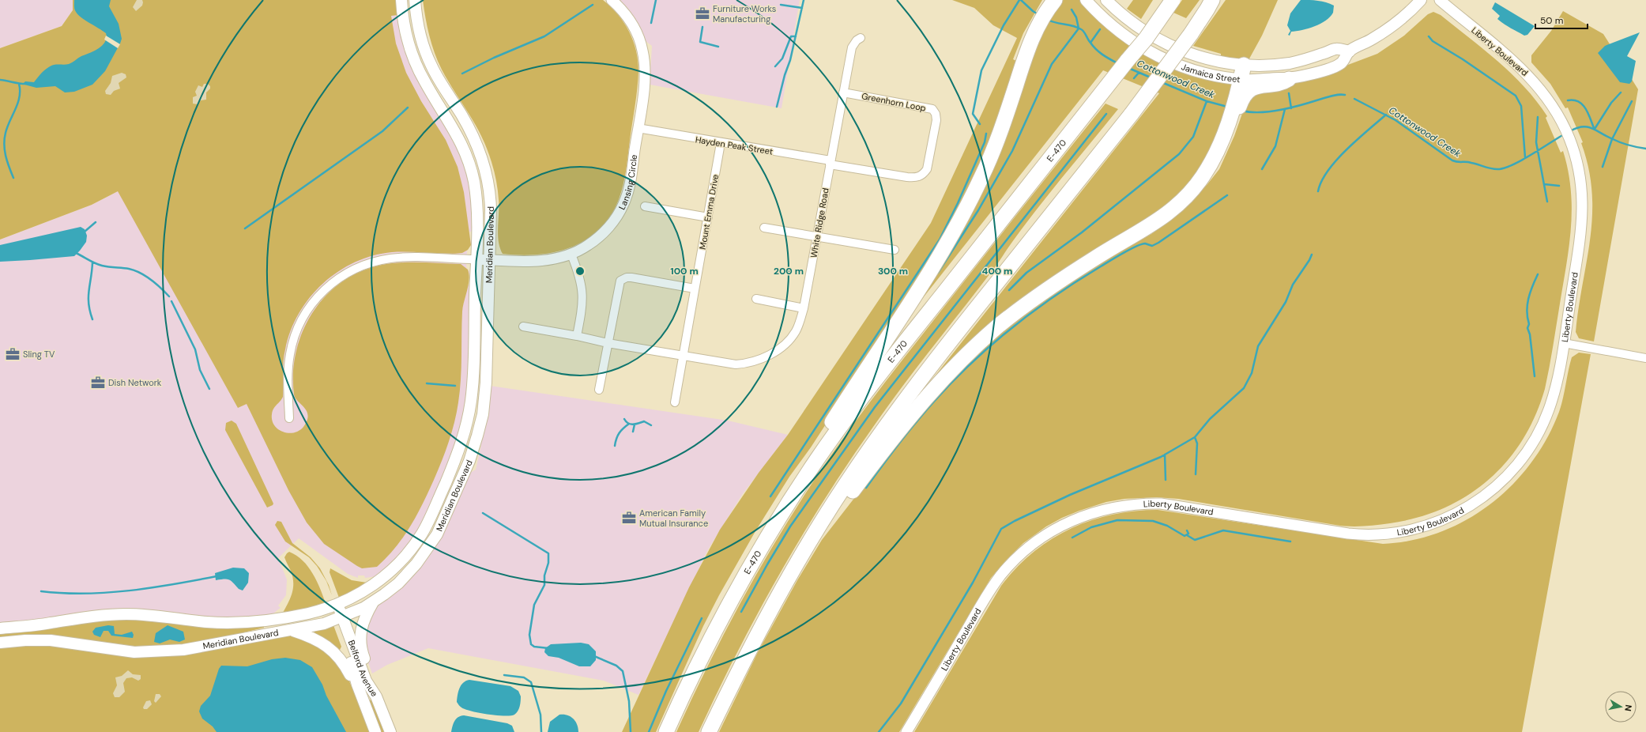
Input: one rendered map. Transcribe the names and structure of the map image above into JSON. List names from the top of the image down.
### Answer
{
  "streets": {
    "highway": ["E-470"],
    "main road": ["Jamaica Street", "Meridian Boulevard", "Belford Avenue"],
    "street": [
      "Liberty Boulevard",
      "Greenhorn Loop",
      "Hayden Peak Street",
      "Lansing Circle",
      "Mount Emma Drive",
      "White Ridge Road"
    ]
  },
  "crossings": [
    ["Greenhorn Loop", "Hayden Peak Street"],
    ["Greenhorn Loop", "White Ridge Road"],
    ["Hayden Peak Street", "Lansing Circle"],
    ["Hayden Peak Street", "Mount Emma Drive"],
    ["Hayden Peak Street", "White Ridge Road"],
    ["Lansing Circle", "Meridian Boulevard"],
    ["Mount Emma Drive", "White Ridge Road"],
    ["Meridian Boulevard", "Belford Avenue"]
  ],
  "water": ["Cottonwood Creek"],
  "places": {
    "office": [
      "Furniture Works Manufacturing",
      "Sling TV",
      "Dish Network",
      "American Family Mutual Insurance"
    ]
  },
  "scale_bar": "50 m",
  "north": "right",
  "rings": [
    "100 m",
    "200 m",
    "300 m",
    "400 m"
  ]
}
